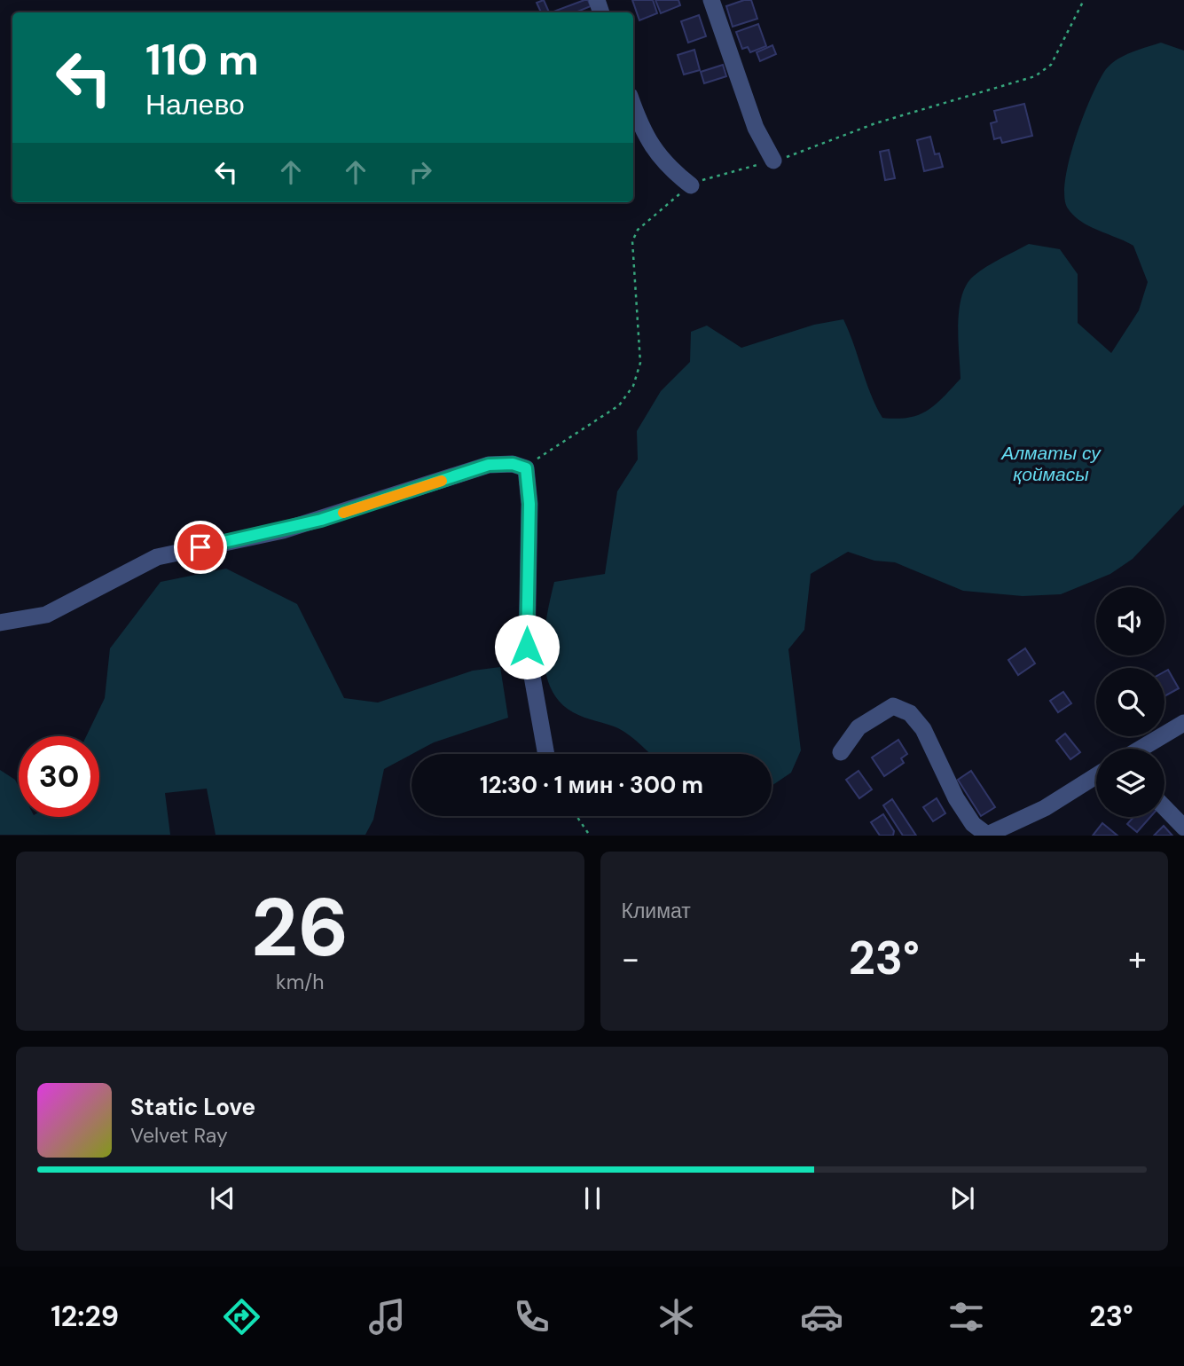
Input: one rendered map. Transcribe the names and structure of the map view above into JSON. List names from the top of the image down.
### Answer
{
  "water": ["Алматы су қоймасы"],
  "page": {
    "turn": ["110 m", "Налево"],
    "limit": "30",
    "trip": "12:30 · 1 мин · 300 m",
    "tile": [
      ["26", "km/h"],
      "Климат"
    ],
    "heat": ["−", "23°", "+"],
    "song": ["Static Love", "Velvet Ray"],
    "tabs": ["12:29", "23°"]
  }
}
